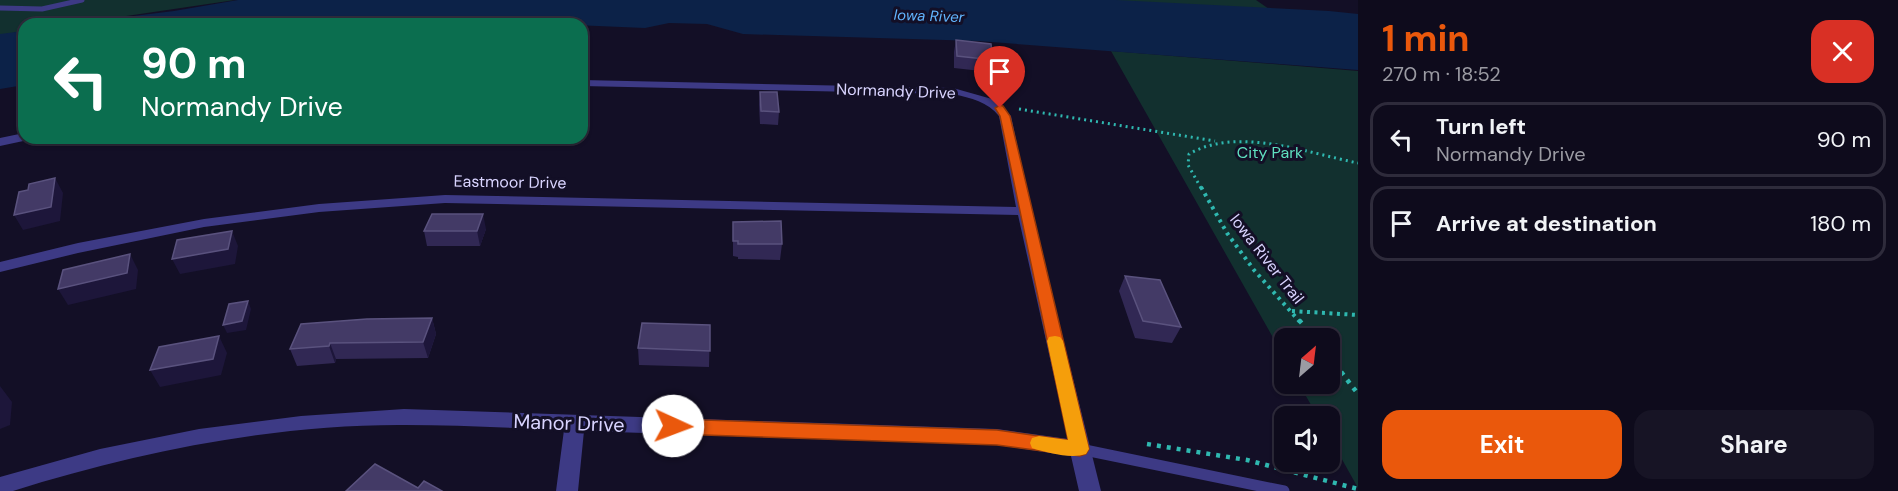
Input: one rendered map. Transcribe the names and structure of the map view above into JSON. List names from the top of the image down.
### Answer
{
  "streets": {
    "street": ["Normandy Drive", "Eastmoor Drive", "Manor Drive"],
    "path": ["Iowa River Trail"]
  },
  "crossings": [
    ["Normandy Drive", "Eastmoor Drive"],
    ["Normandy Drive", "Manor Drive"]
  ],
  "water": ["Iowa River"],
  "parks": ["City Park"],
  "north": "top right",
  "page": {
    "heading": ["1 min", "270 m · 18:52"],
    "turn": ["90 m", "Normandy Drive"],
    "list": [
      {
        "name": "Turn left",
        "note": "Normandy Drive",
        "value": "90 m"
      },
      {
        "name": "Arrive at destination",
        "value": "180 m"
      }
    ],
    "buttons": ["Exit", "Share"]
  }
}
